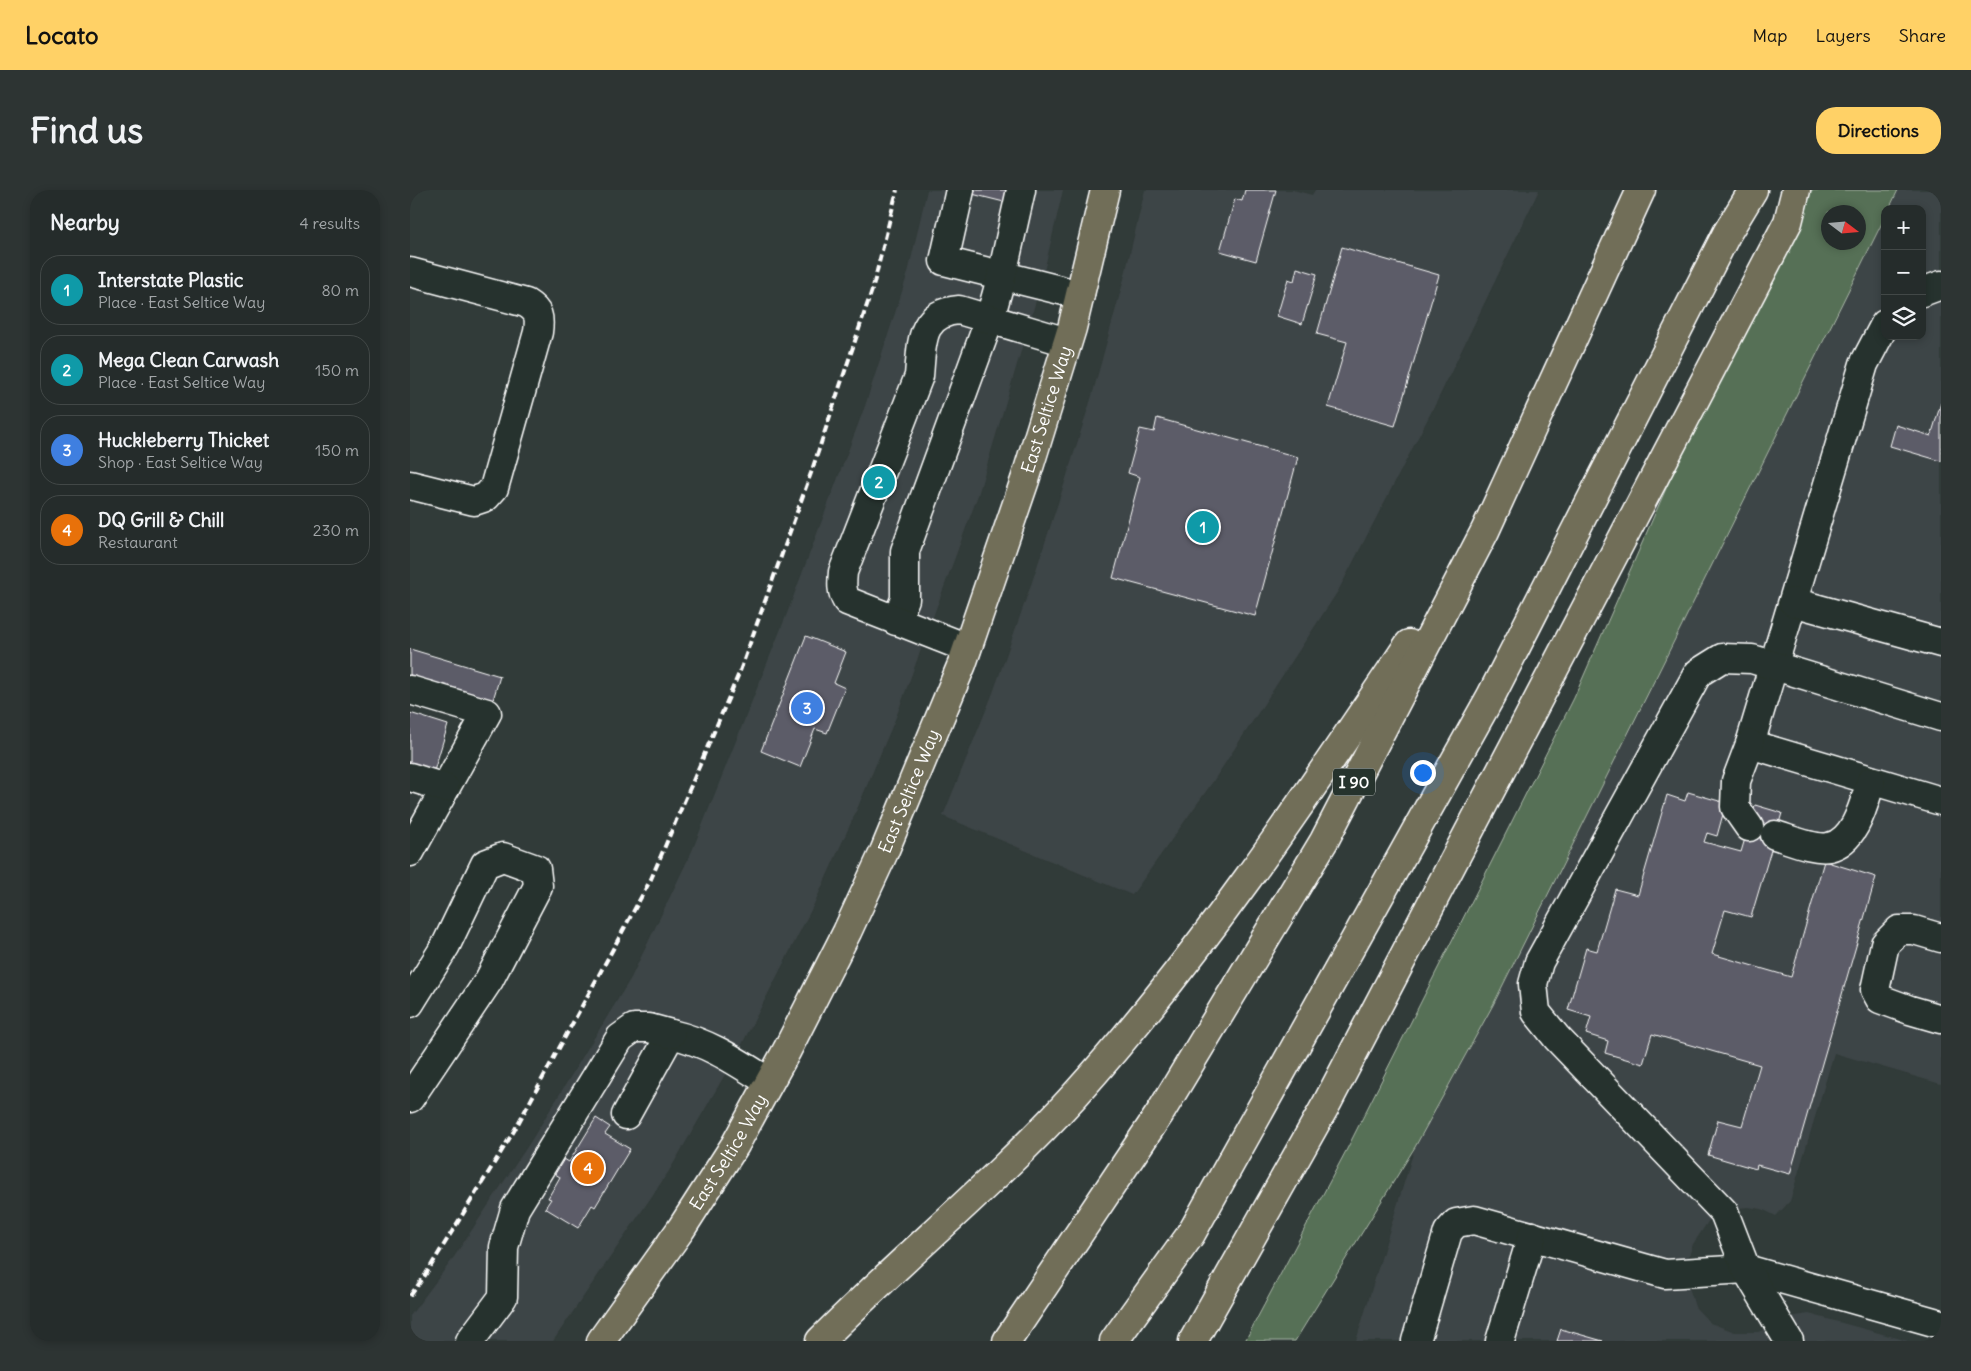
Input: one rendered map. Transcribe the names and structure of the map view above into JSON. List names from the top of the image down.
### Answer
{
  "streets": {
    "main road": ["East Seltice Way", "I 90"]
  },
  "north": "right",
  "page": {
    "header": "Locato",
    "nav": ["Map", "Layers", "Share"],
    "buttons": "Directions",
    "title": "Find us",
    "heading": ["Nearby", "4 results"],
    "map_buttons": ["+", "−"],
    "list": [
      {
        "mark": "1",
        "name": "Interstate Plastic",
        "note": "Place · East Seltice Way",
        "value": "80 m"
      },
      {
        "mark": "2",
        "name": "Mega Clean Carwash",
        "note": "Place · East Seltice Way",
        "value": "150 m"
      },
      {
        "mark": "3",
        "name": "Huckleberry Thicket",
        "note": "Shop · East Seltice Way",
        "value": "150 m"
      },
      {
        "mark": "4",
        "name": "DQ Grill & Chill",
        "note": "Restaurant",
        "value": "230 m"
      }
    ],
    "pins": [
      "2",
      "1",
      "3",
      "4"
    ]
  }
}
